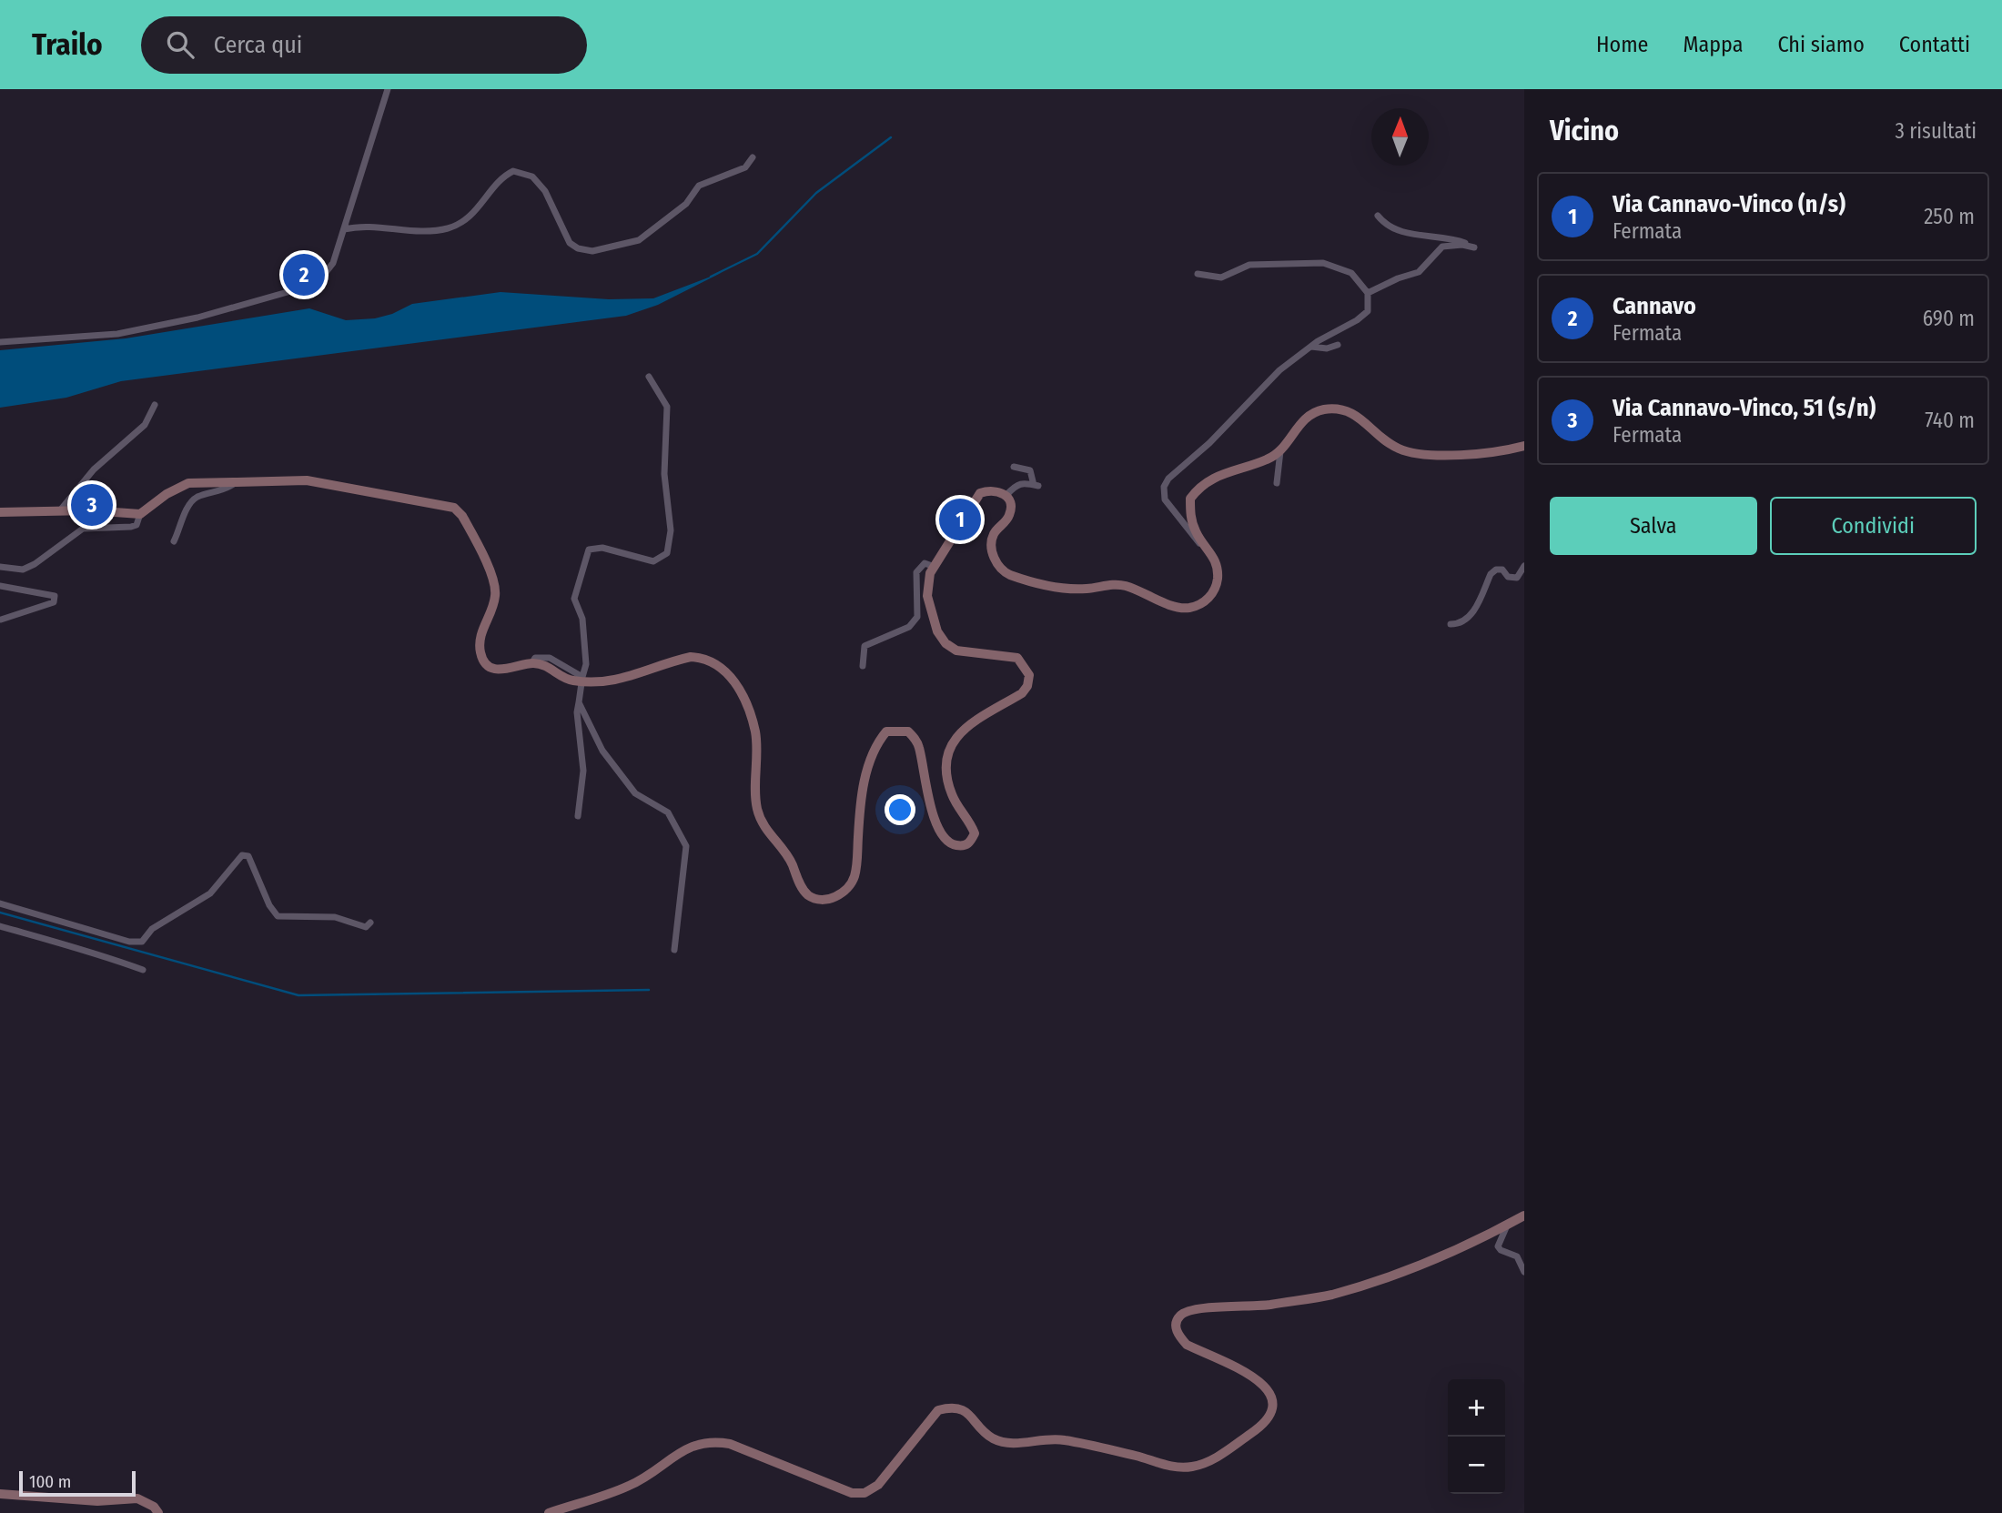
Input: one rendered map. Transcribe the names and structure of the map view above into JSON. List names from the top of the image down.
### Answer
{
  "scale_bar": "100 m",
  "north": "top",
  "page": {
    "header": "Trailo",
    "search": "Cerca qui",
    "nav": [
      "Home",
      "Mappa",
      "Chi siamo",
      "Contatti"
    ],
    "heading": ["Vicino", "3 risultati"],
    "list": [
      {
        "mark": "1",
        "name": "Via Cannavo-Vinco (n/s)",
        "note": "Fermata",
        "value": "250 m"
      },
      {
        "mark": "2",
        "name": "Cannavo",
        "note": "Fermata",
        "value": "690 m"
      },
      {
        "mark": "3",
        "name": "Via Cannavo-Vinco, 51 (s/n)",
        "note": "Fermata",
        "value": "740 m"
      }
    ],
    "pins": ["2", "3", "1"],
    "buttons": ["Salva", "Condividi"],
    "map_buttons": ["+", "−"],
    "scale": "100 m"
  }
}
